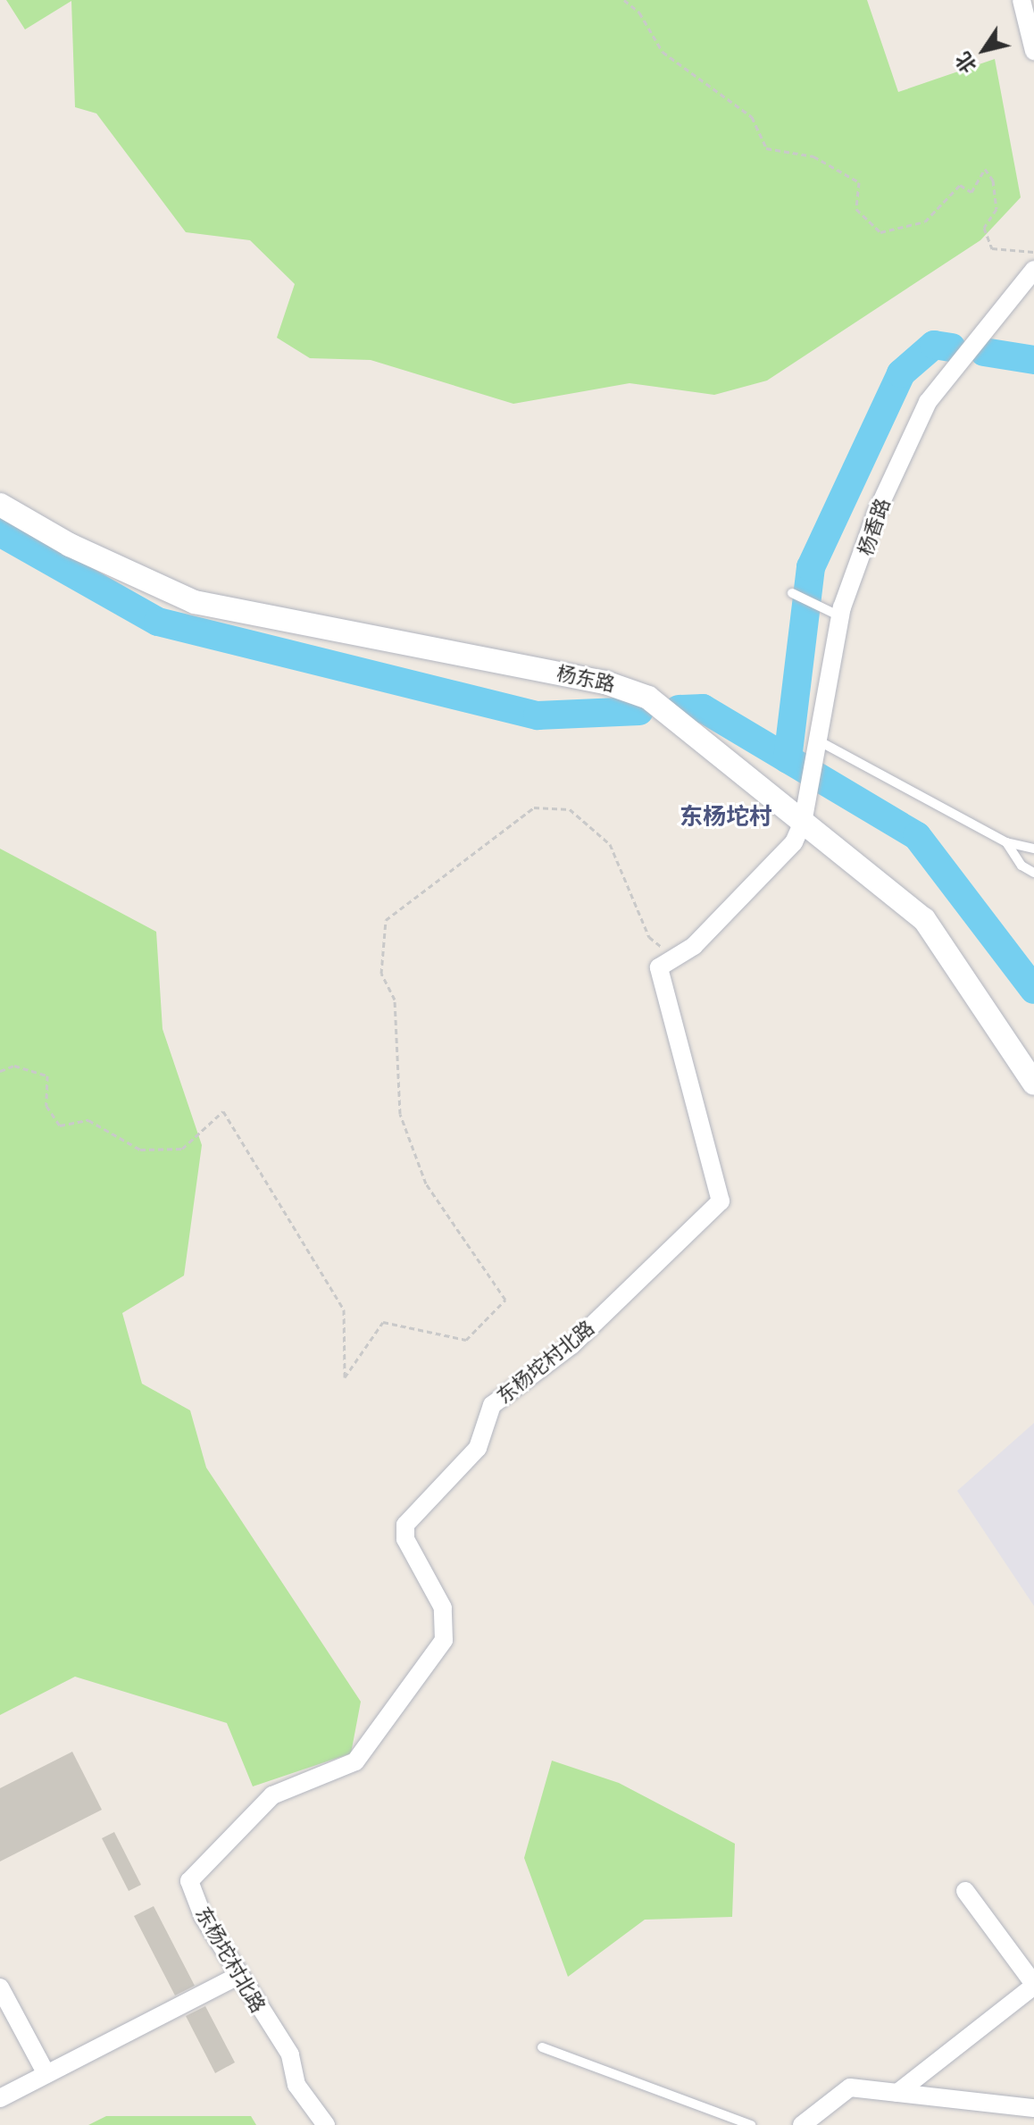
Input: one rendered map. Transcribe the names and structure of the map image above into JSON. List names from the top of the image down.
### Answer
{
  "streets": {
    "street": ["杨香路", "杨东路", "东杨坨村北路"]
  },
  "crossings": [
    ["杨香路", "杨东路"],
    ["杨香路", "东杨坨村北路"],
    ["杨东路", "东杨坨村北路"]
  ],
  "districts": ["东杨坨村"],
  "north": "bottom left"
}
